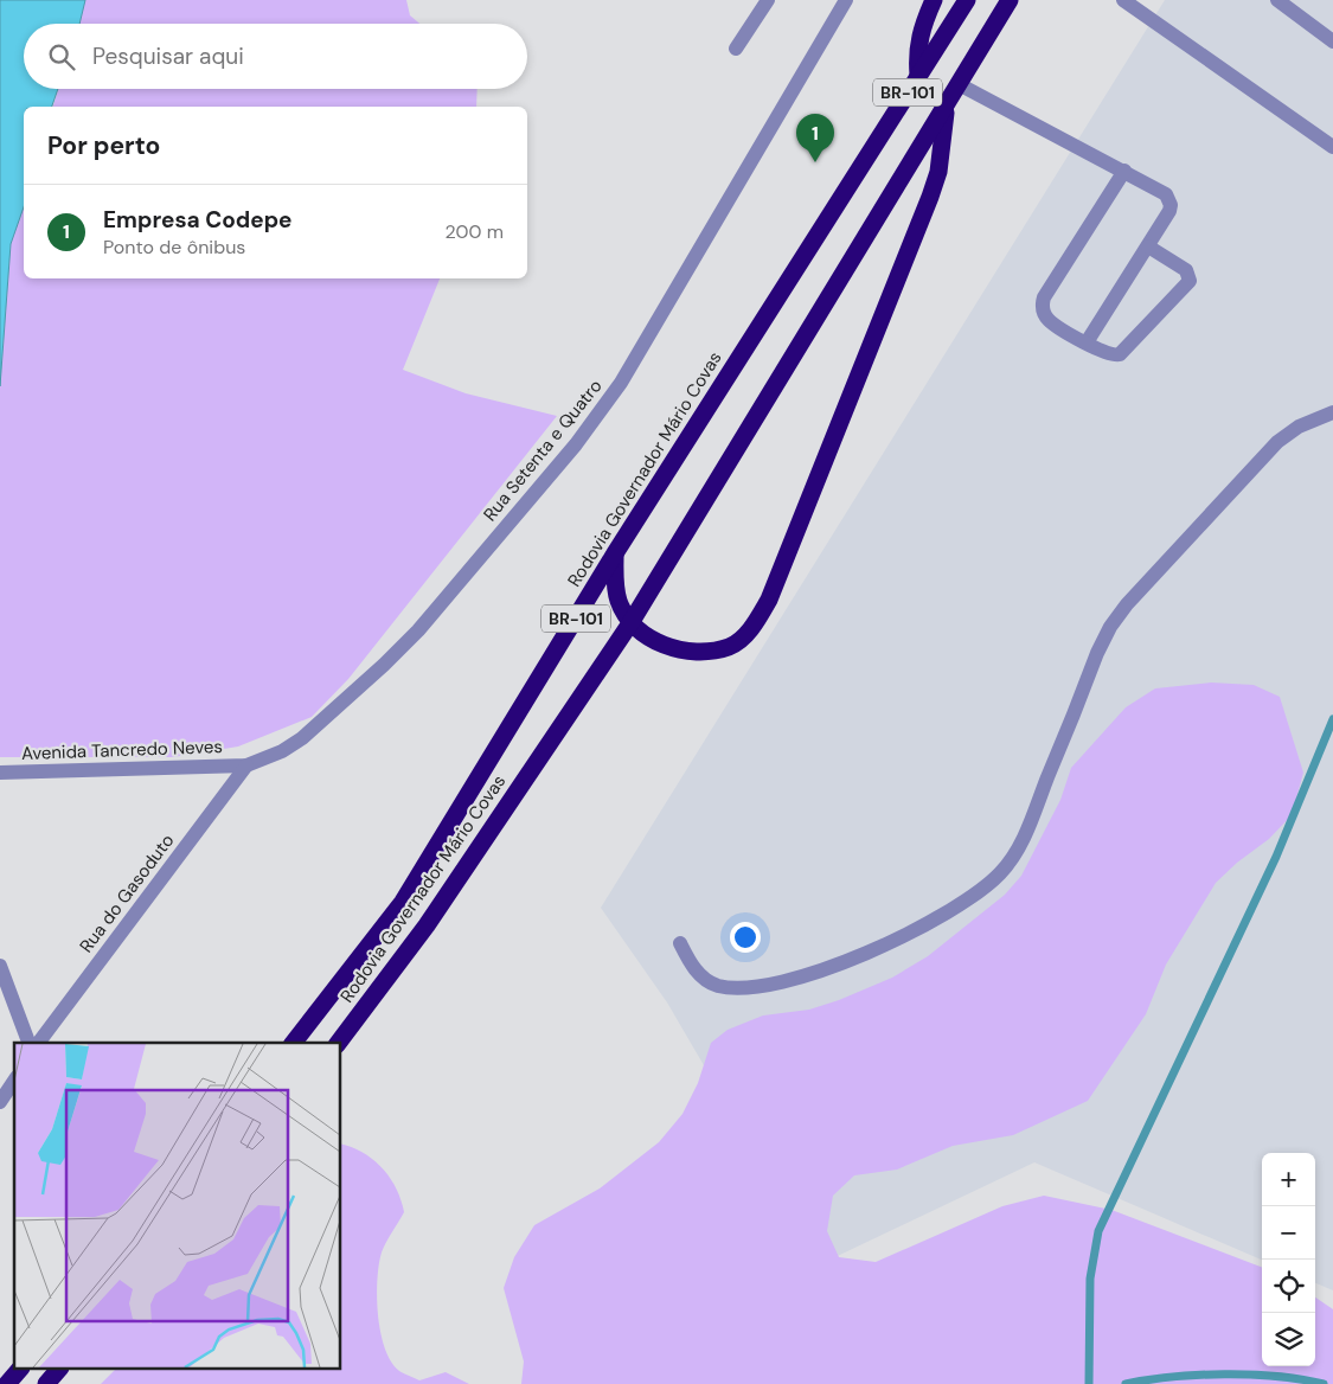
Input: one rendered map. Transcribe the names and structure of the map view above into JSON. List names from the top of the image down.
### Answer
{
  "streets": {
    "highway": ["BR-101", "Rodovia Governador Mário Covas"],
    "street": ["Rua Setenta e Quatro", "Avenida Tancredo Neves", "Rua do Gasoduto"]
  },
  "crossings": [
    ["Rua Setenta e Quatro", "Avenida Tancredo Neves"],
    ["Rua Setenta e Quatro", "Rua do Gasoduto"],
    ["Avenida Tancredo Neves", "Rua do Gasoduto"]
  ],
  "page": {
    "search": "Pesquisar aqui",
    "heading": "Por perto",
    "pins": "1",
    "list": [
      {
        "mark": "1",
        "name": "Empresa Codepe",
        "note": "Ponto de ônibus",
        "value": "200 m"
      }
    ],
    "map_buttons": ["+", "−"]
  }
}
